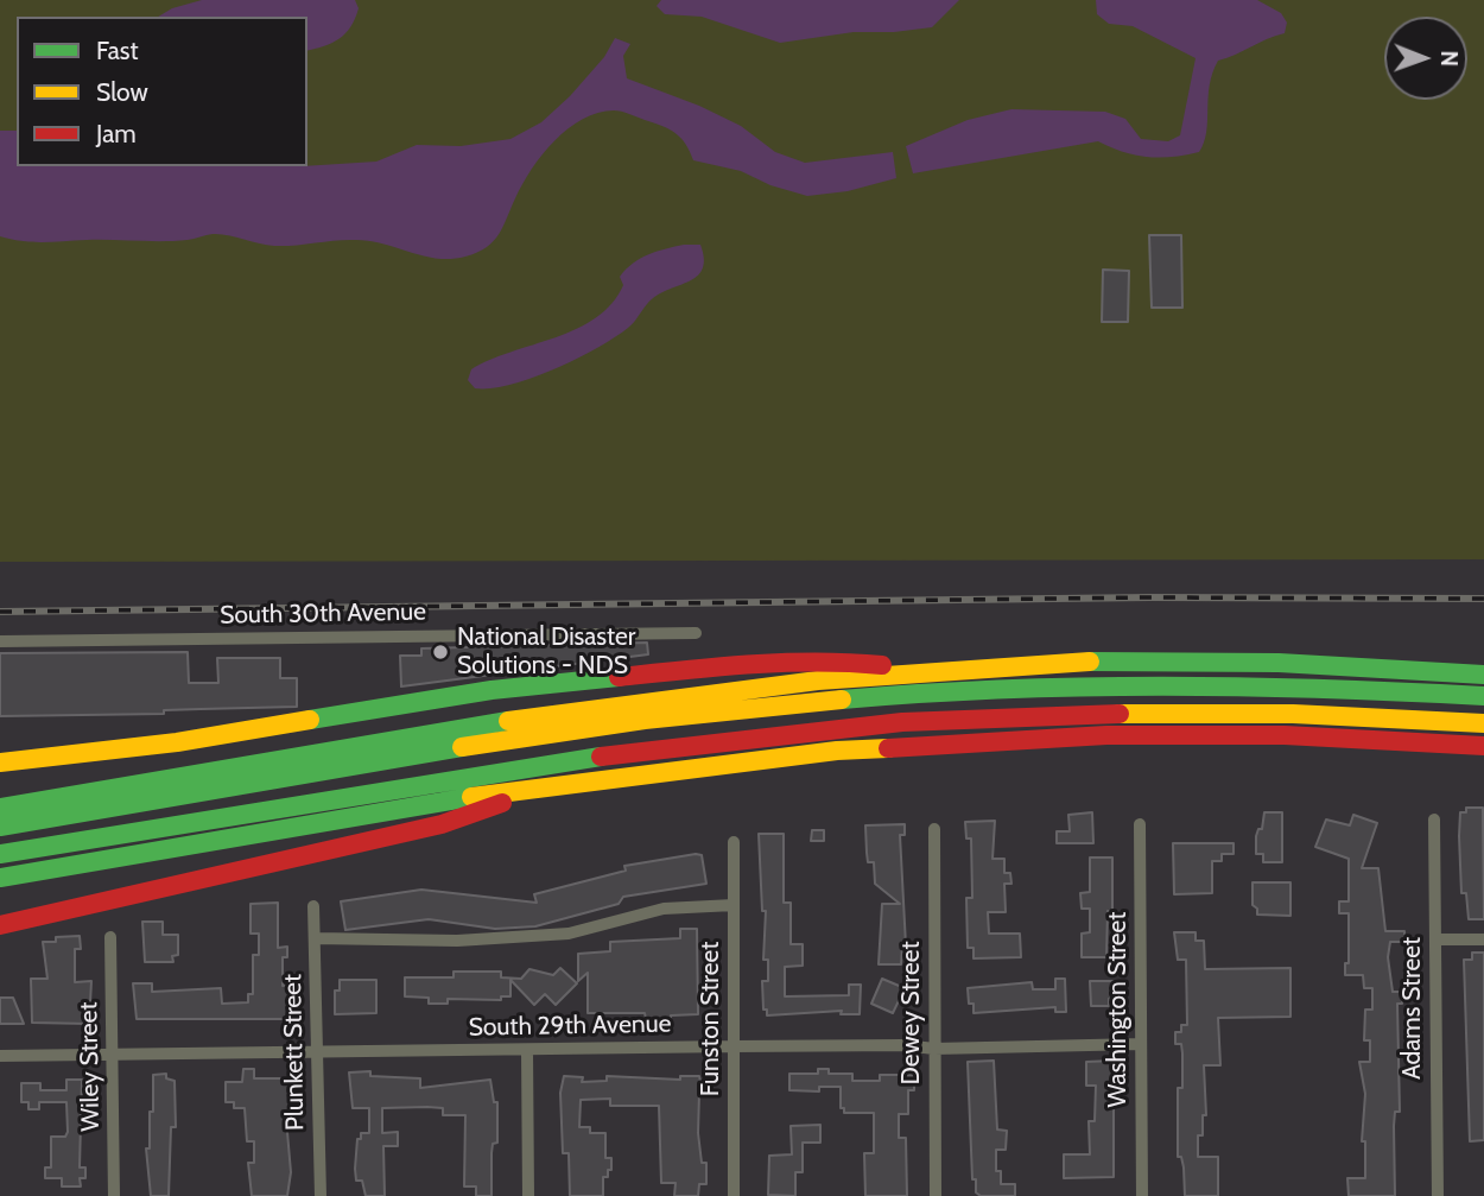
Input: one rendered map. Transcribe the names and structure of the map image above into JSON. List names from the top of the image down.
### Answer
{
  "streets": {
    "street": [
      "South 30th Avenue",
      "Adams Street",
      "Washington Street",
      "Dewey Street",
      "Funston Street",
      "South 29th Avenue",
      "Plunkett Street",
      "Wiley Street"
    ]
  },
  "crossings": [
    ["Washington Street", "South 29th Avenue"],
    ["Dewey Street", "South 29th Avenue"],
    ["Funston Street", "South 29th Avenue"],
    ["South 29th Avenue", "Plunkett Street"],
    ["South 29th Avenue", "Wiley Street"]
  ],
  "places": ["National Disaster Solutions - NDS"],
  "legend": ["Fast", "Slow", "Jam"],
  "north": "right"
}
